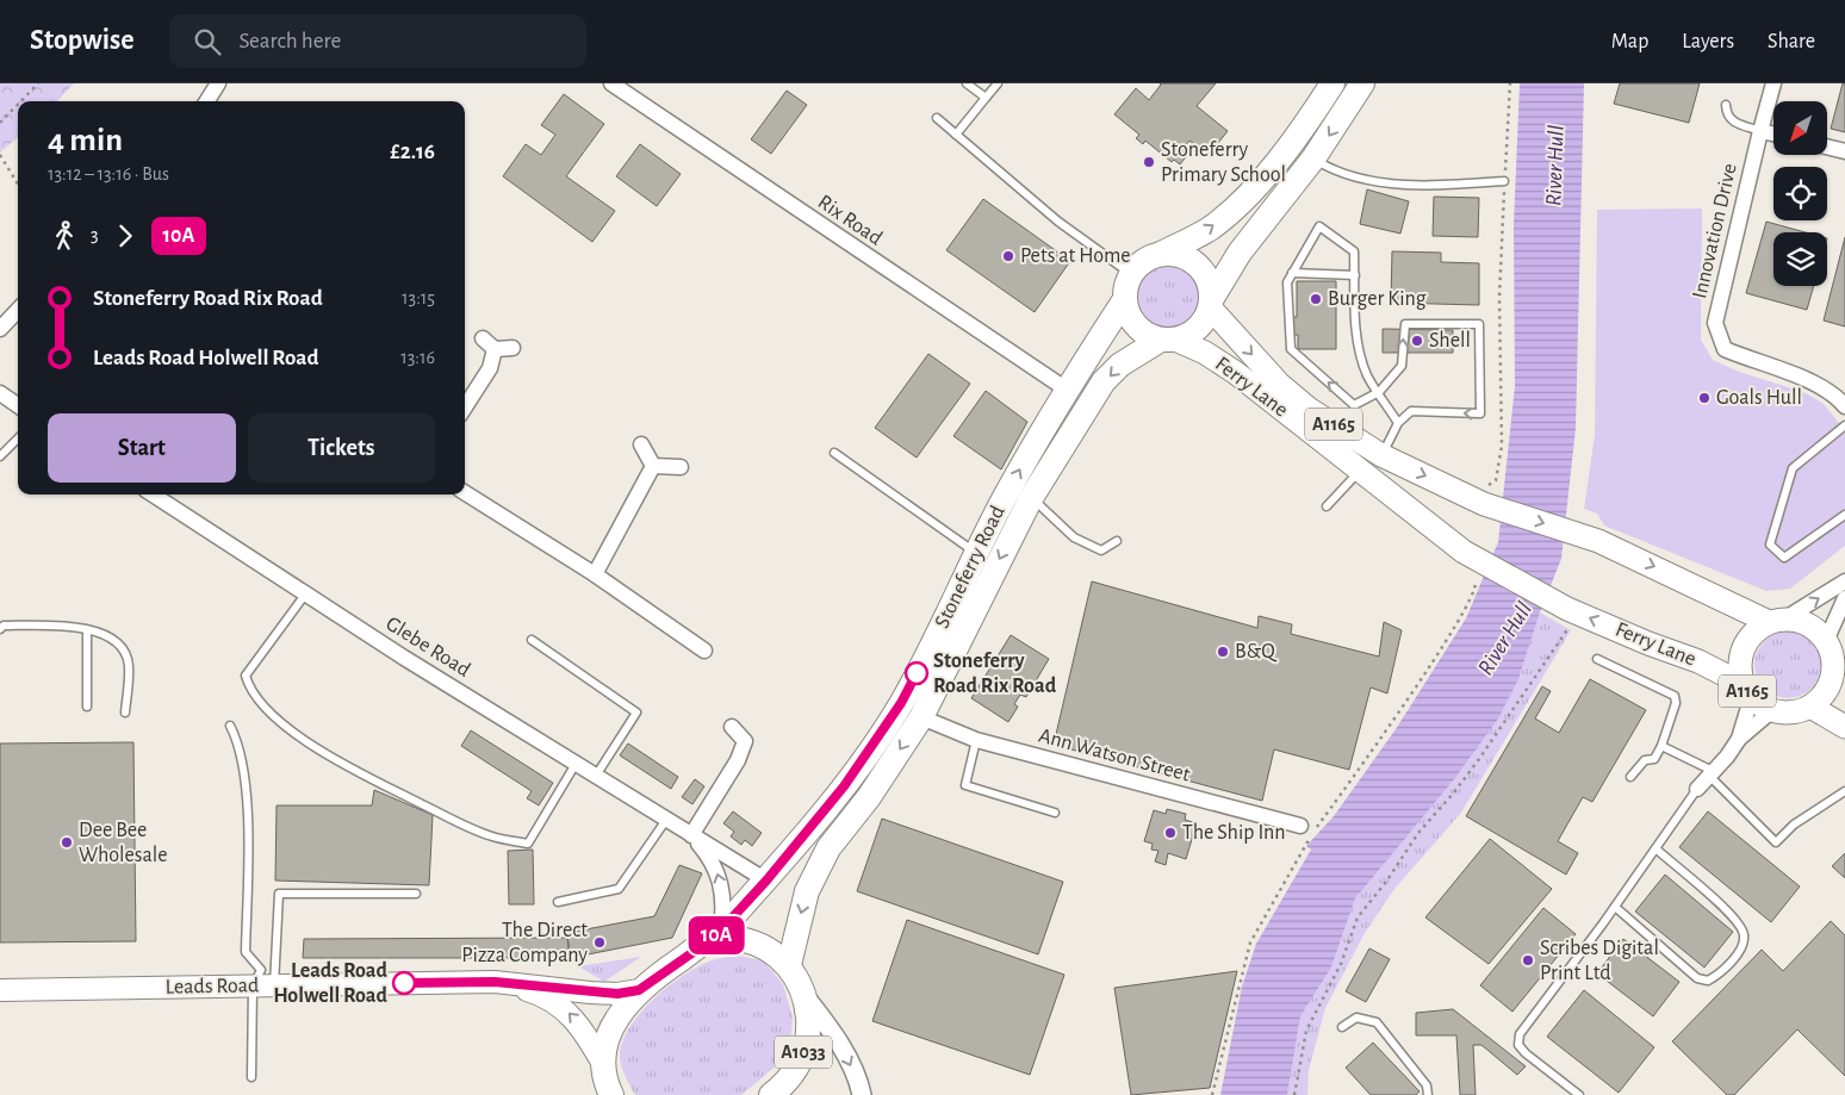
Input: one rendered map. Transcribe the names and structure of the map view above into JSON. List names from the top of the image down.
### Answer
{
  "streets": {
    "highway": ["Stoneferry Road", "A1033"],
    "main road": ["Ferry Lane", "A1165", "Leads Road"],
    "street": [
      "Rix Road",
      "Innovation Drive",
      "Glebe Road",
      "Ann Watson Street"
    ]
  },
  "crossings": [
    ["Rix Road", "Stoneferry Road"],
    ["Ferry Lane", "A1165"],
    ["Ferry Lane", "Stoneferry Road"],
    ["Stoneferry Road", "Glebe Road"],
    ["Stoneferry Road", "Ann Watson Street"],
    ["Stoneferry Road", "Leads Road"],
    ["Stoneferry Road", "A1033"],
    ["Glebe Road", "A1033"]
  ],
  "water": ["River Hull"],
  "places": [
    "Stoneferry Primary School",
    "Pets at Home",
    "Burger King",
    "Shell",
    "Goals Hull",
    "B&Q",
    "Stoneferry Road Rix Road",
    "The Ship Inn",
    "Dee Bee Wholesale",
    "The Direct Pizza Company",
    "Scribes Digital Print Ltd",
    "Leads Road Holwell Road"
  ],
  "lines": ["bus line 10A"],
  "north": "bottom left",
  "page": {
    "header": "Stopwise",
    "search": "Search here",
    "nav": ["Map", "Layers", "Share"],
    "on_map": "10A",
    "heading": ["4 min", "13:12 – 13:16 · Bus", "£2.16"],
    "legs": ["3", "10A"],
    "list": [
      {
        "name": "Stoneferry Road Rix Road",
        "value": "13:15"
      },
      {
        "name": "Leads Road Holwell Road",
        "value": "13:16"
      }
    ],
    "buttons": ["Start", "Tickets"]
  }
}
